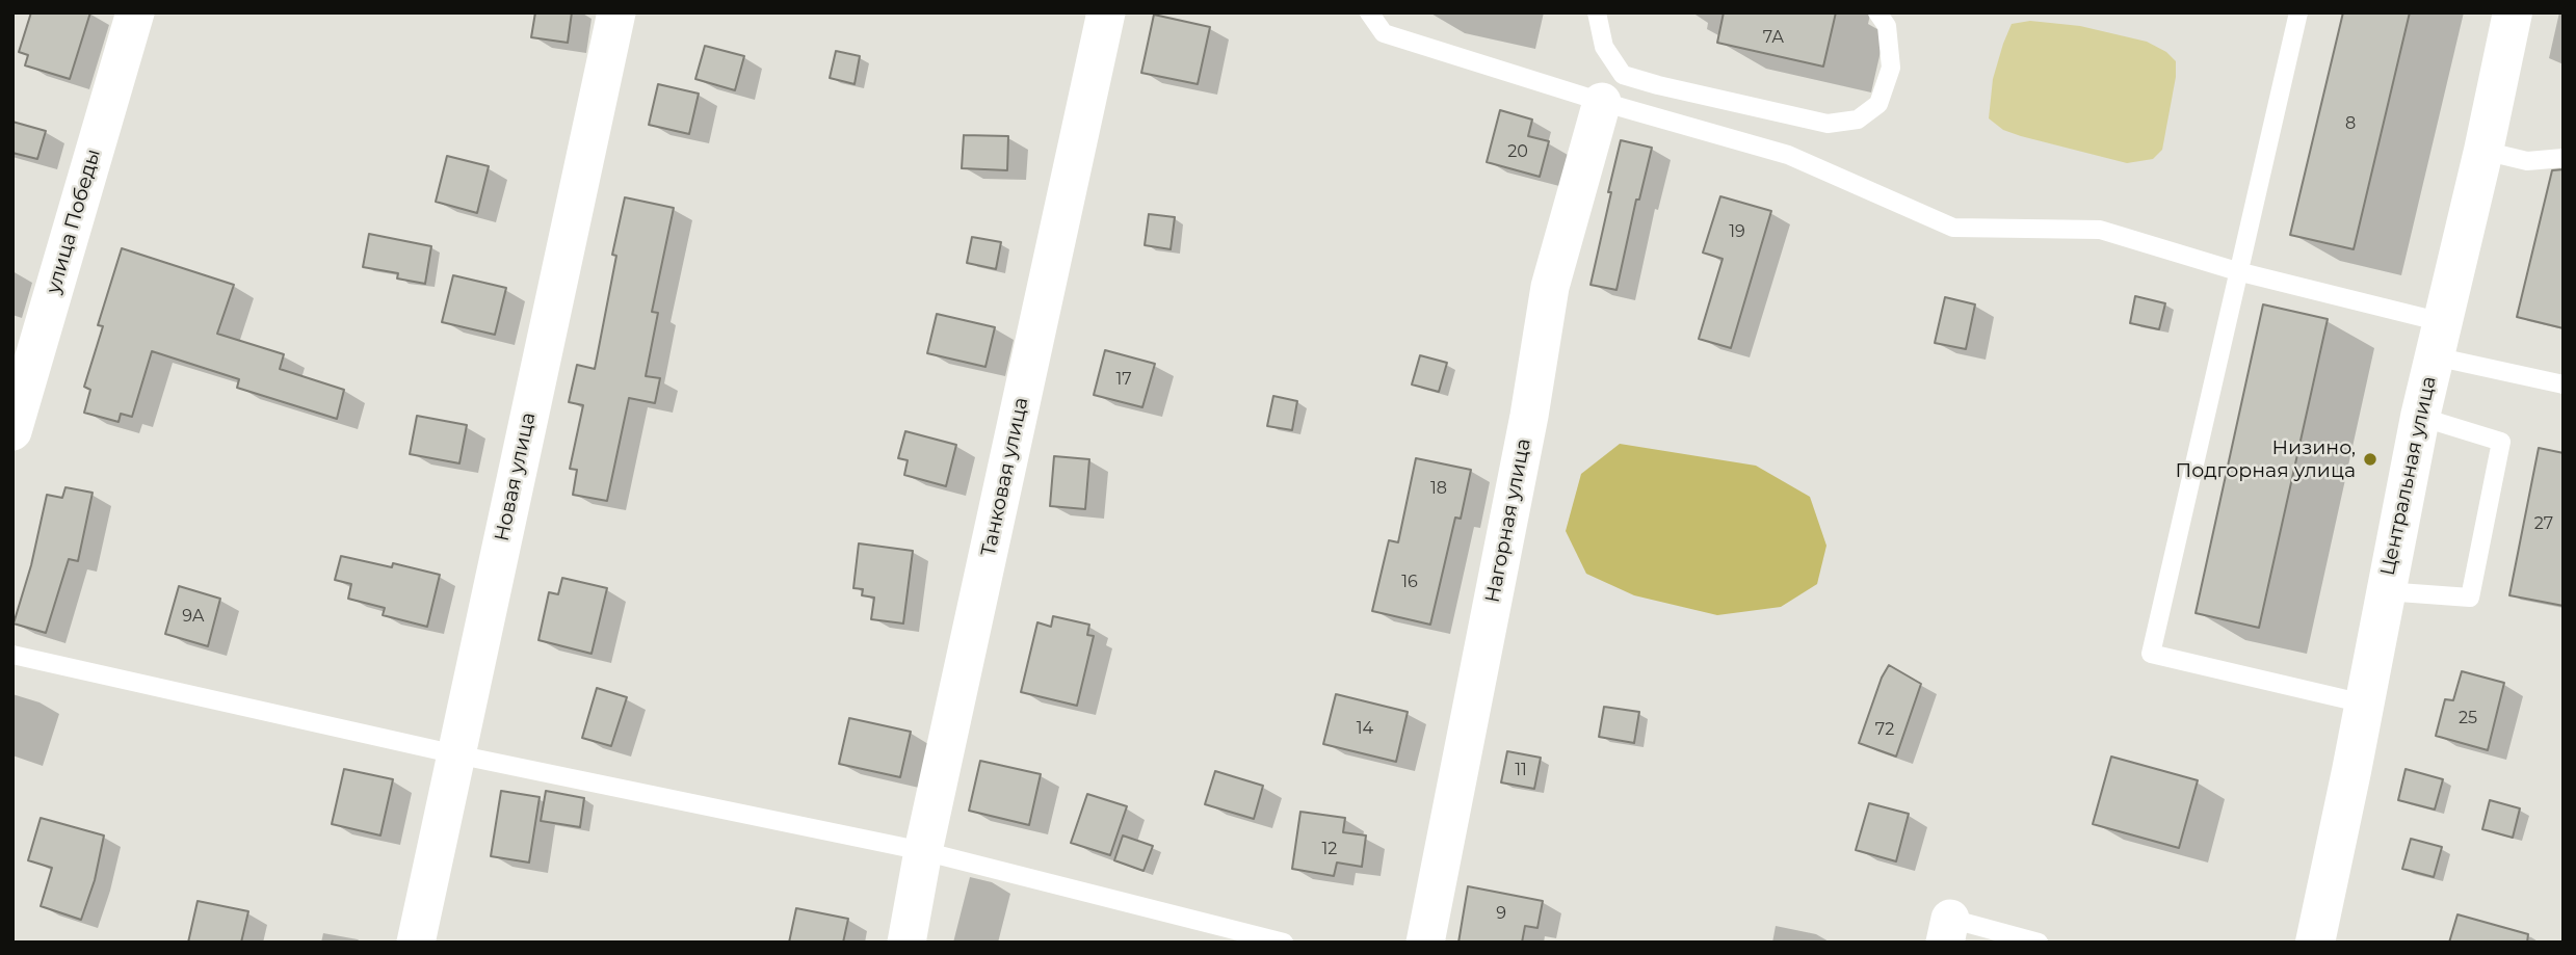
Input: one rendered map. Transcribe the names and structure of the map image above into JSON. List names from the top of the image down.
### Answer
{
  "streets": {
    "street": [
      "улица Победы",
      "Центральная улица",
      "Новая улица",
      "Танковая улица",
      "Нагорная улица"
    ]
  },
  "places": ["Низино, Подгорная улица"],
  "house_numbers": [
    "7А",
    "8",
    "20",
    "19",
    "17",
    "18",
    "27",
    "16",
    "9А",
    "25",
    "14",
    "72",
    "11",
    "12",
    "9"
  ]
}
